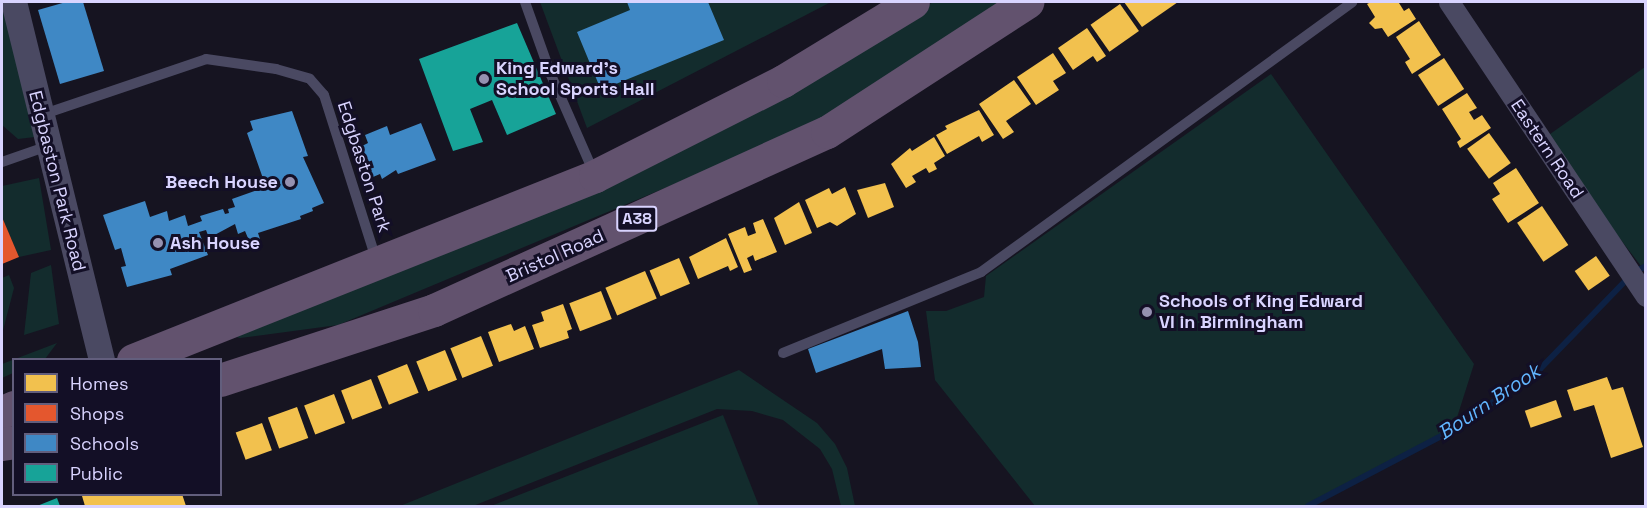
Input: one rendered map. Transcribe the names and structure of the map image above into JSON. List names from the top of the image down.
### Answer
{
  "streets": {
    "highway": ["A38", "Bristol Road"],
    "street": ["Eastern Road", "Edgbaston Park Road"],
    "lane": ["Edgbaston Park"]
  },
  "crossings": [
    ["Edgbaston Park", "Edgbaston Park Road"]
  ],
  "water": ["Bourn Brook"],
  "places": [
    "King Edward's School Sports Hall",
    "Beech House",
    "Ash House",
    "Schools of King Edward VI in Birmingham"
  ],
  "legend": [
    "Homes",
    "Shops",
    "Schools",
    "Public"
  ]
}
